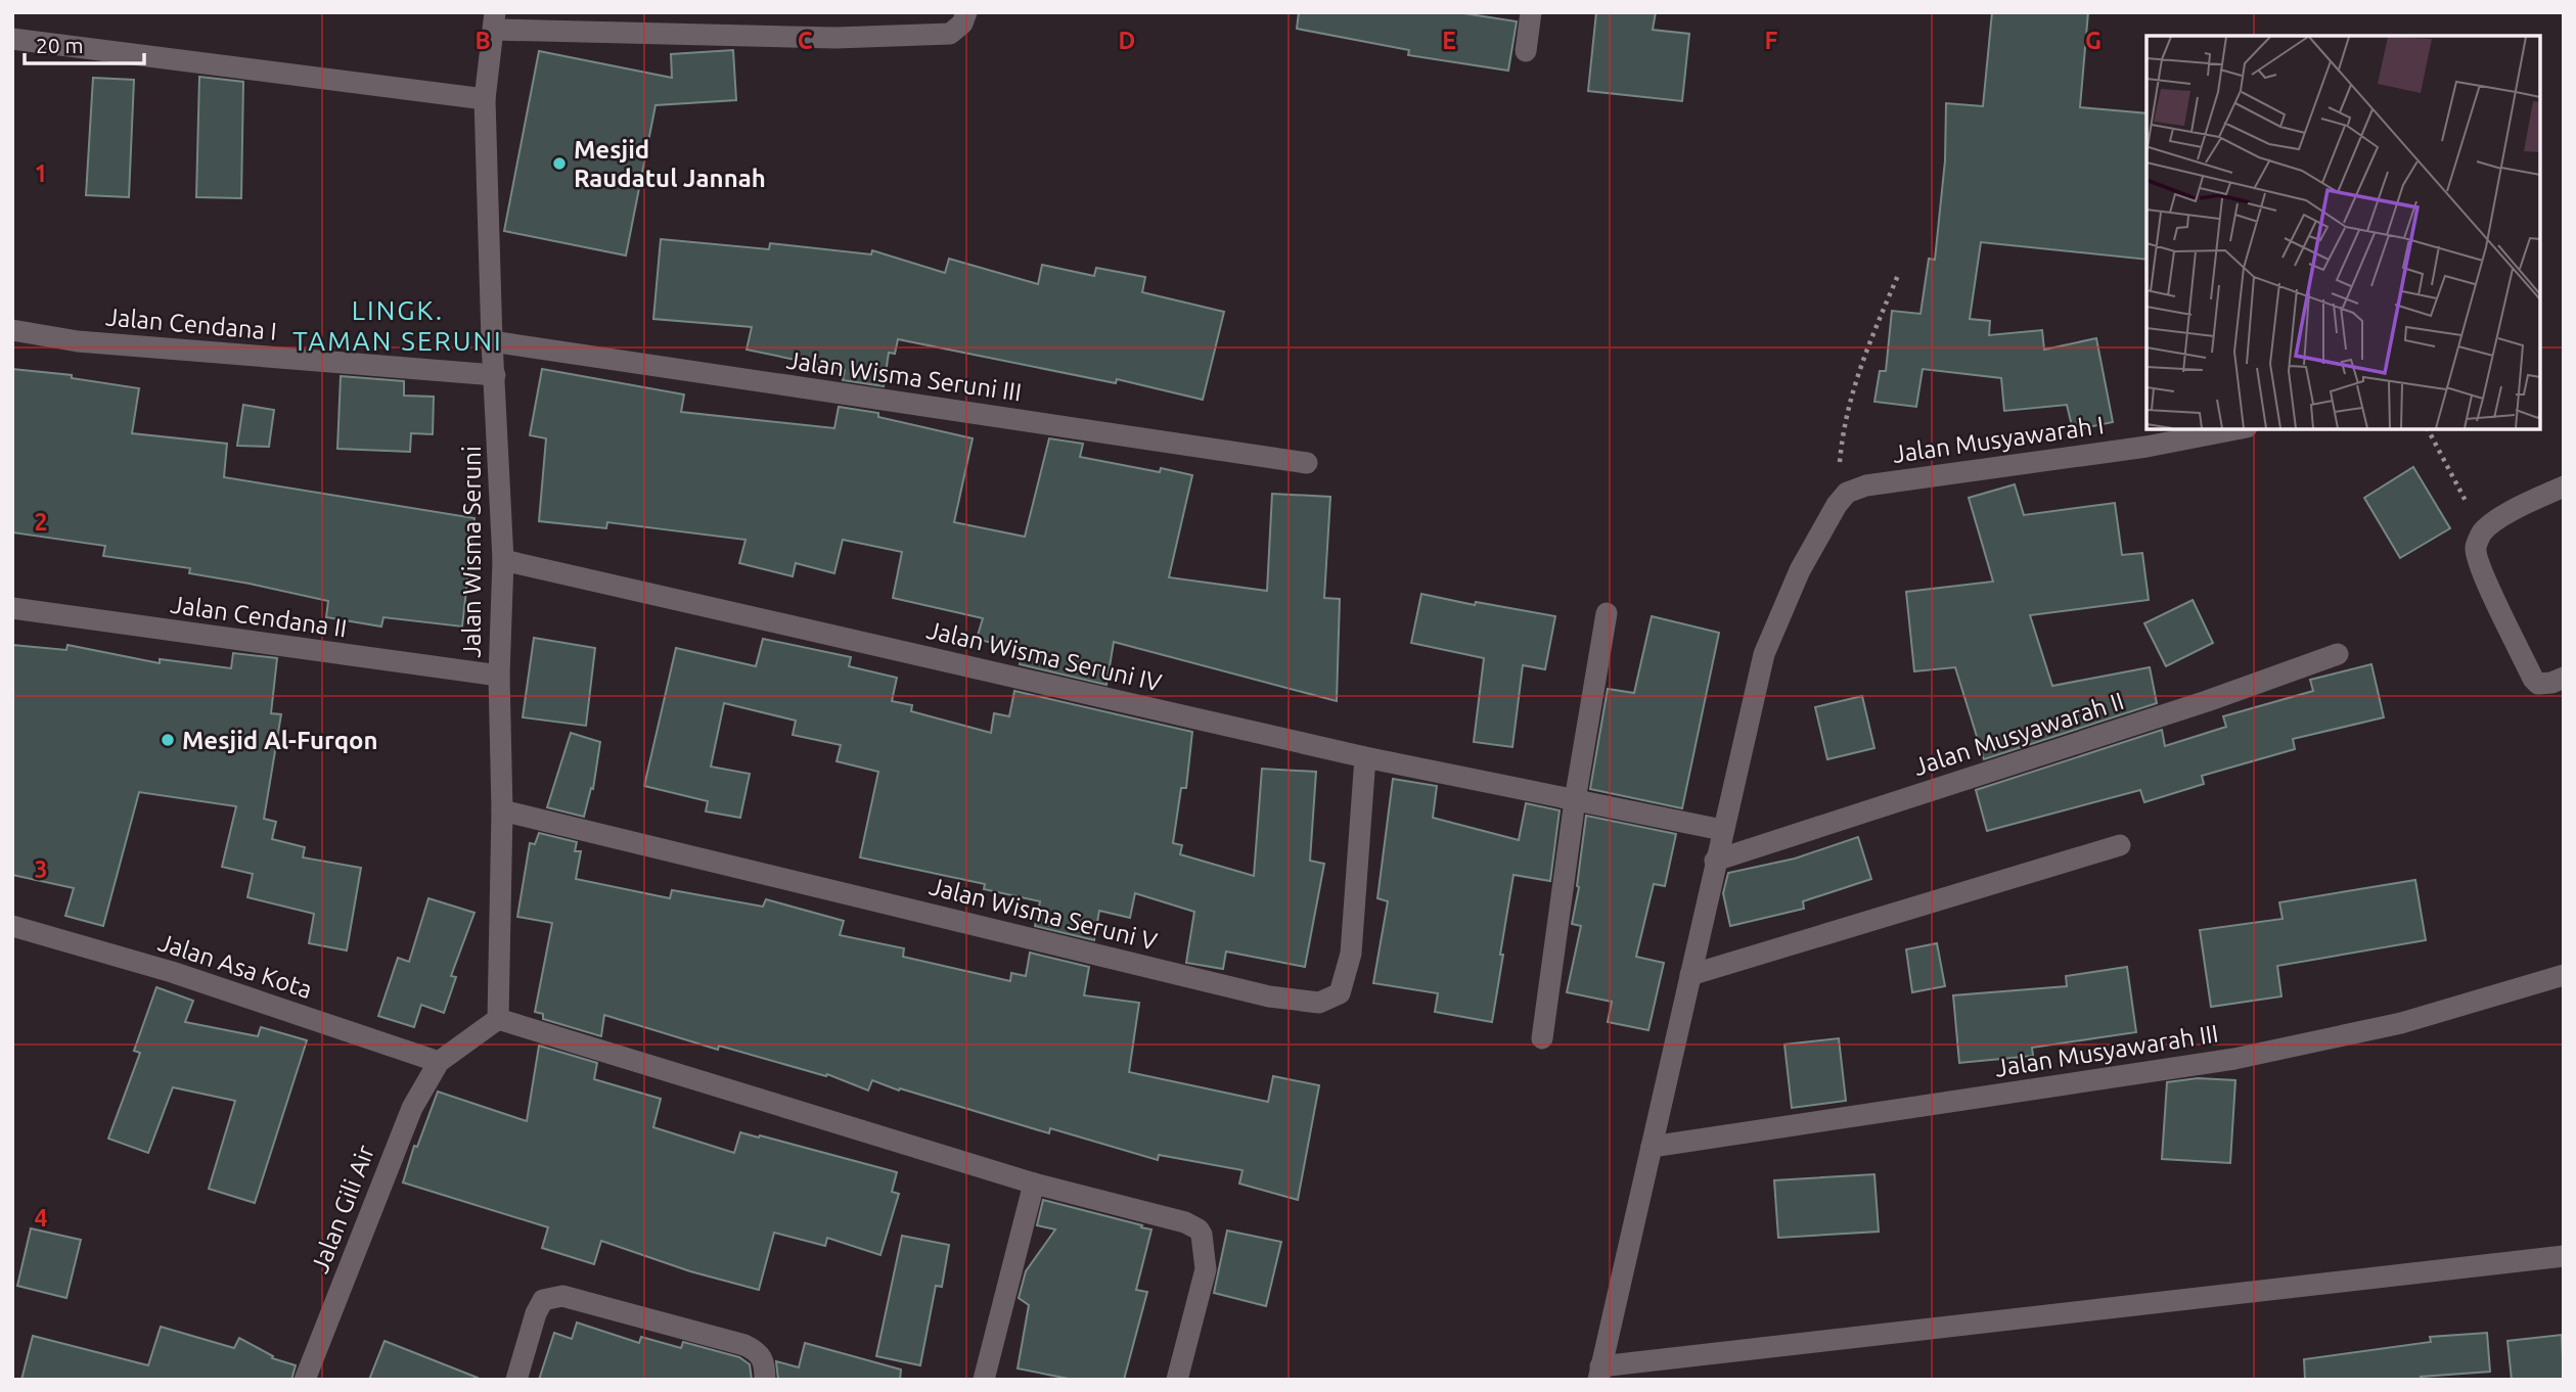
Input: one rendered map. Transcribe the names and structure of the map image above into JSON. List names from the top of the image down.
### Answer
{
  "streets": {
    "street": [
      "Jalan Cendana I",
      "Jalan Wisma Seruni III",
      "Jalan Musyawarah I",
      "Jalan Wisma Seruni",
      "Jalan Cendana II",
      "Jalan Wisma Seruni IV",
      "Jalan Musyawarah II",
      "Jalan Wisma Seruni V",
      "Jalan Asa Kota",
      "Jalan Musyawarah III",
      "Jalan Gili Air"
    ]
  },
  "crossings": [
    ["Jalan Cendana I", "Jalan Wisma Seruni"],
    ["Jalan Wisma Seruni III", "Jalan Wisma Seruni"],
    ["Jalan Musyawarah I", "Jalan Wisma Seruni IV"],
    ["Jalan Musyawarah I", "Jalan Musyawarah II"],
    ["Jalan Musyawarah I", "Jalan Musyawarah III"],
    ["Jalan Wisma Seruni", "Jalan Cendana II"],
    ["Jalan Wisma Seruni", "Jalan Wisma Seruni IV"],
    ["Jalan Wisma Seruni", "Jalan Wisma Seruni V"],
    ["Jalan Wisma Seruni IV", "Jalan Wisma Seruni V"],
    ["Jalan Asa Kota", "Jalan Gili Air"]
  ],
  "districts": ["LINGK. TAMAN SERUNI"],
  "places": ["Mesjid Raudatul Jannah", "Mesjid Al-Furqon"],
  "scale_bar": "20 m",
  "grid": {
    "columns": [
      "B",
      "C",
      "D",
      "E",
      "F",
      "G"
    ],
    "rows": [
      "1",
      "2",
      "3",
      "4"
    ]
  }
}
